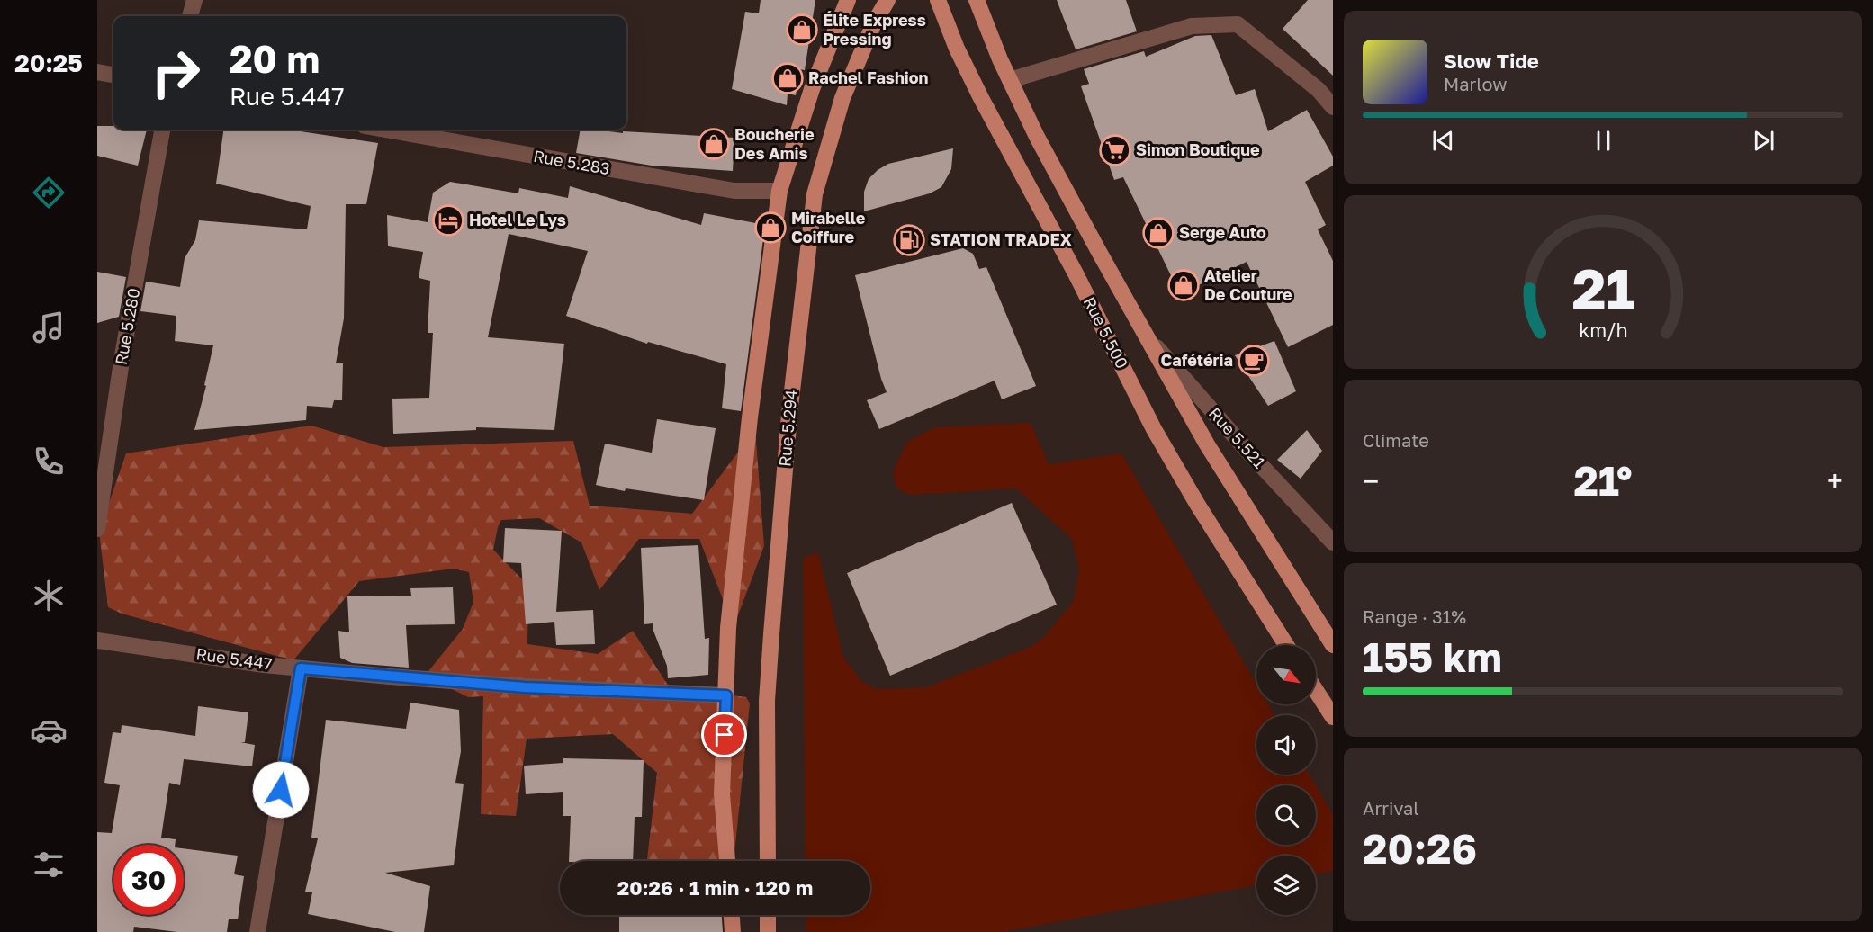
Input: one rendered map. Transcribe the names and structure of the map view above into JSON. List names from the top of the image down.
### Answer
{
  "streets": {
    "main road": ["Rue 5.500", "Rue 5.294"],
    "street": [
      "Rue 5.283",
      "Rue 5.280",
      "Rue 5.521",
      "Rue 5.447"
    ]
  },
  "crossings": [
    ["Rue 5.500", "Rue 5.521"]
  ],
  "places": {
    "shop": [
      "Élite Express Pressing",
      "Rachel Fashion",
      "Boucherie Des Amis",
      "Mirabelle Coiffure",
      "Serge Auto",
      "Atelier De Couture"
    ],
    "supermarket": ["Simon Boutique"],
    "hotel": ["Hotel Le Lys"],
    "fuel station": ["STATION TRADEX"],
    "cafe": ["Cafétéria"]
  },
  "north": "bottom right",
  "page": {
    "tabs": "20:25",
    "turn": ["20 m", "Rue 5.447"],
    "song": ["Slow Tide", "Marlow"],
    "tile": [
      "Climate",
      ["Range · 31%", "155 km"],
      ["Arrival", "20:26"]
    ],
    "heat": ["−", "21°", "+"],
    "limit": "30",
    "trip": "20:26 · 1 min · 120 m",
    "gauge": ["21", "km/h"]
  }
}
